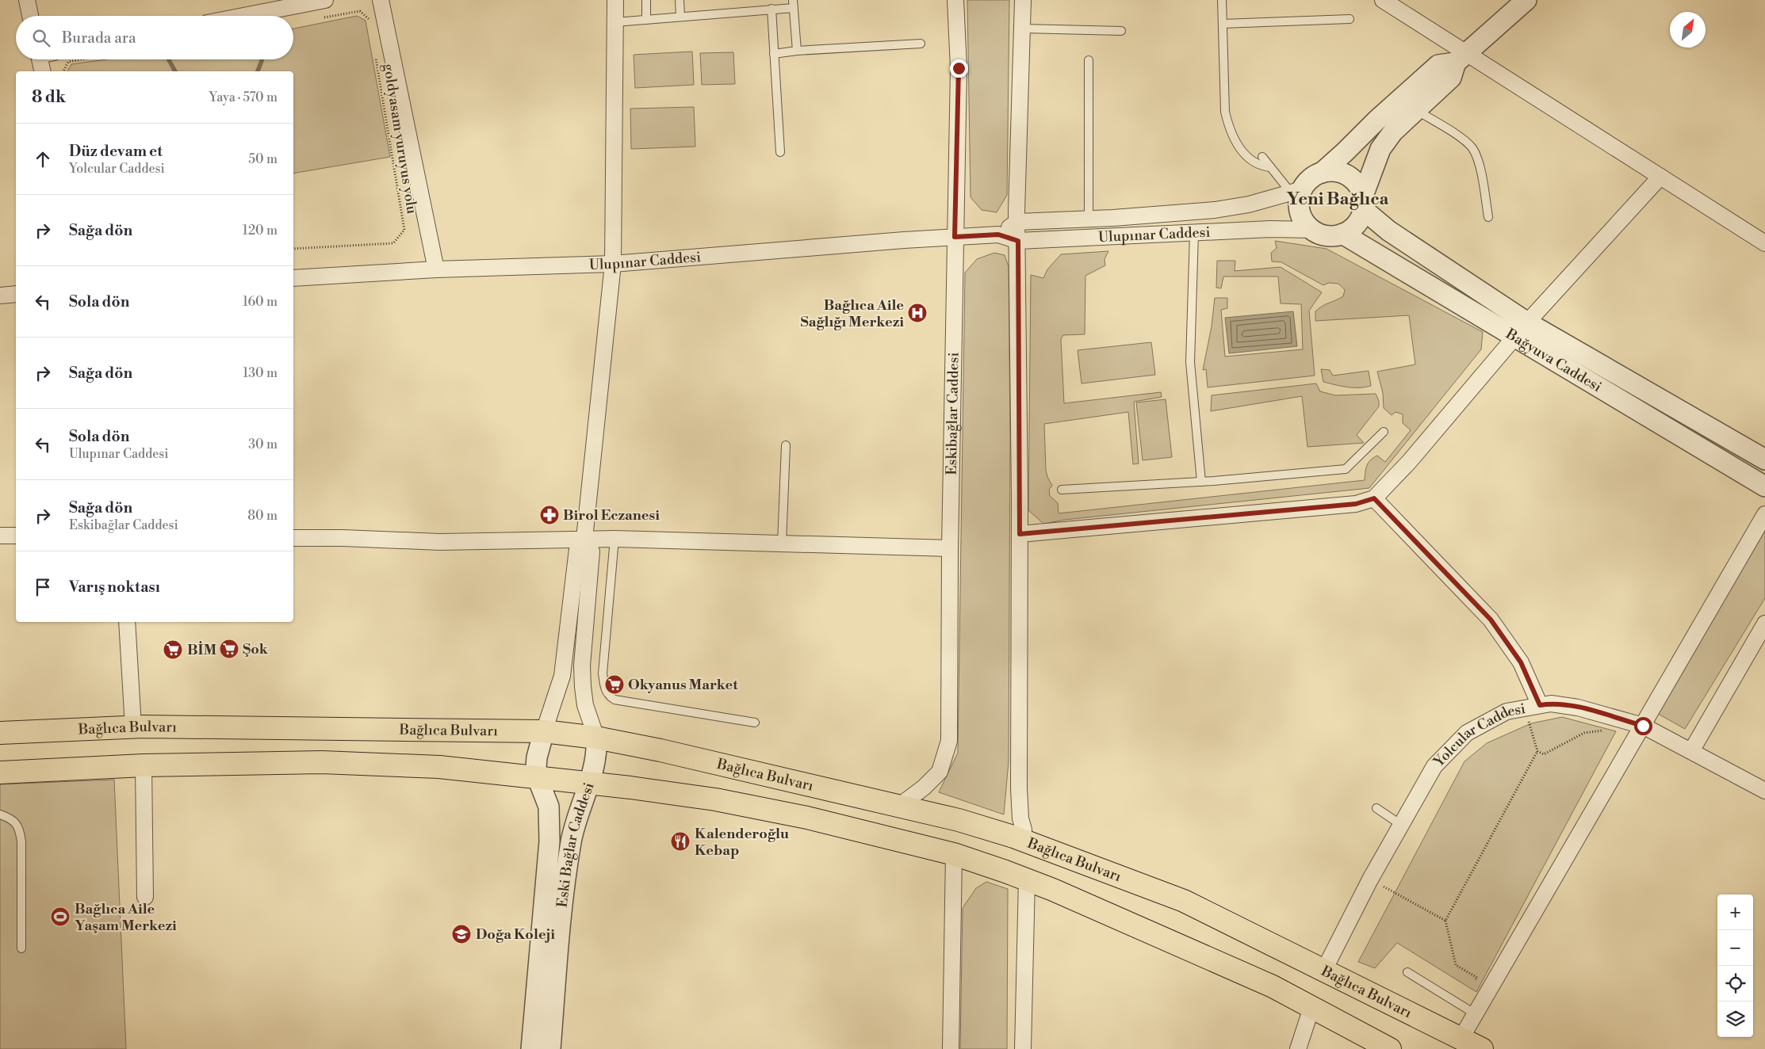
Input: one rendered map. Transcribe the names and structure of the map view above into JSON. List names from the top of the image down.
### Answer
{
  "streets": {
    "main road": ["Bağlıca Bulvarı"],
    "street": [
      "Ulupınar Caddesi",
      "Bağyuva Caddesi",
      "Eskibağlar Caddesi",
      "Yolcular Caddesi",
      "Eski Bağlar Caddesi"
    ],
    "path": ["goldyasam yuruyus yolu"]
  },
  "crossings": [
    ["Ulupınar Caddesi", "Bağyuva Caddesi"],
    ["Ulupınar Caddesi", "Eskibağlar Caddesi"],
    ["Eskibağlar Caddesi", "Bağlıca Bulvarı"],
    ["Bağlıca Bulvarı", "Yolcular Caddesi"],
    ["Bağlıca Bulvarı", "Eski Bağlar Caddesi"]
  ],
  "districts": ["Yeni Bağlıca"],
  "places": {
    "hospital": ["Bağlıca Aile Sağlığı Merkezi"],
    "pharmacy": ["Birol Eczanesi"],
    "supermarket": ["Şok", "BİM", "Okyanus Market"],
    "restaurant": ["Kalenderoğlu Kebap"],
    "sports": ["Bağlıca Aile Yaşam Merkezi"],
    "school or university": ["Doğa Koleji"]
  },
  "north": "top right",
  "page": {
    "search": "Burada ara",
    "heading": ["8 dk", "Yaya · 570 m"],
    "list": [
      ["Düz devam et", "Yolcular Caddesi", "50 m"],
      ["Sağa dön", "120 m"],
      ["Sola dön", "160 m"],
      ["Sağa dön", "130 m"],
      ["Sola dön", "Ulupınar Caddesi", "30 m"],
      ["Sağa dön", "Eskibağlar Caddesi", "80 m"],
      "Varış noktası"
    ],
    "map_buttons": ["+", "−"]
  }
}
